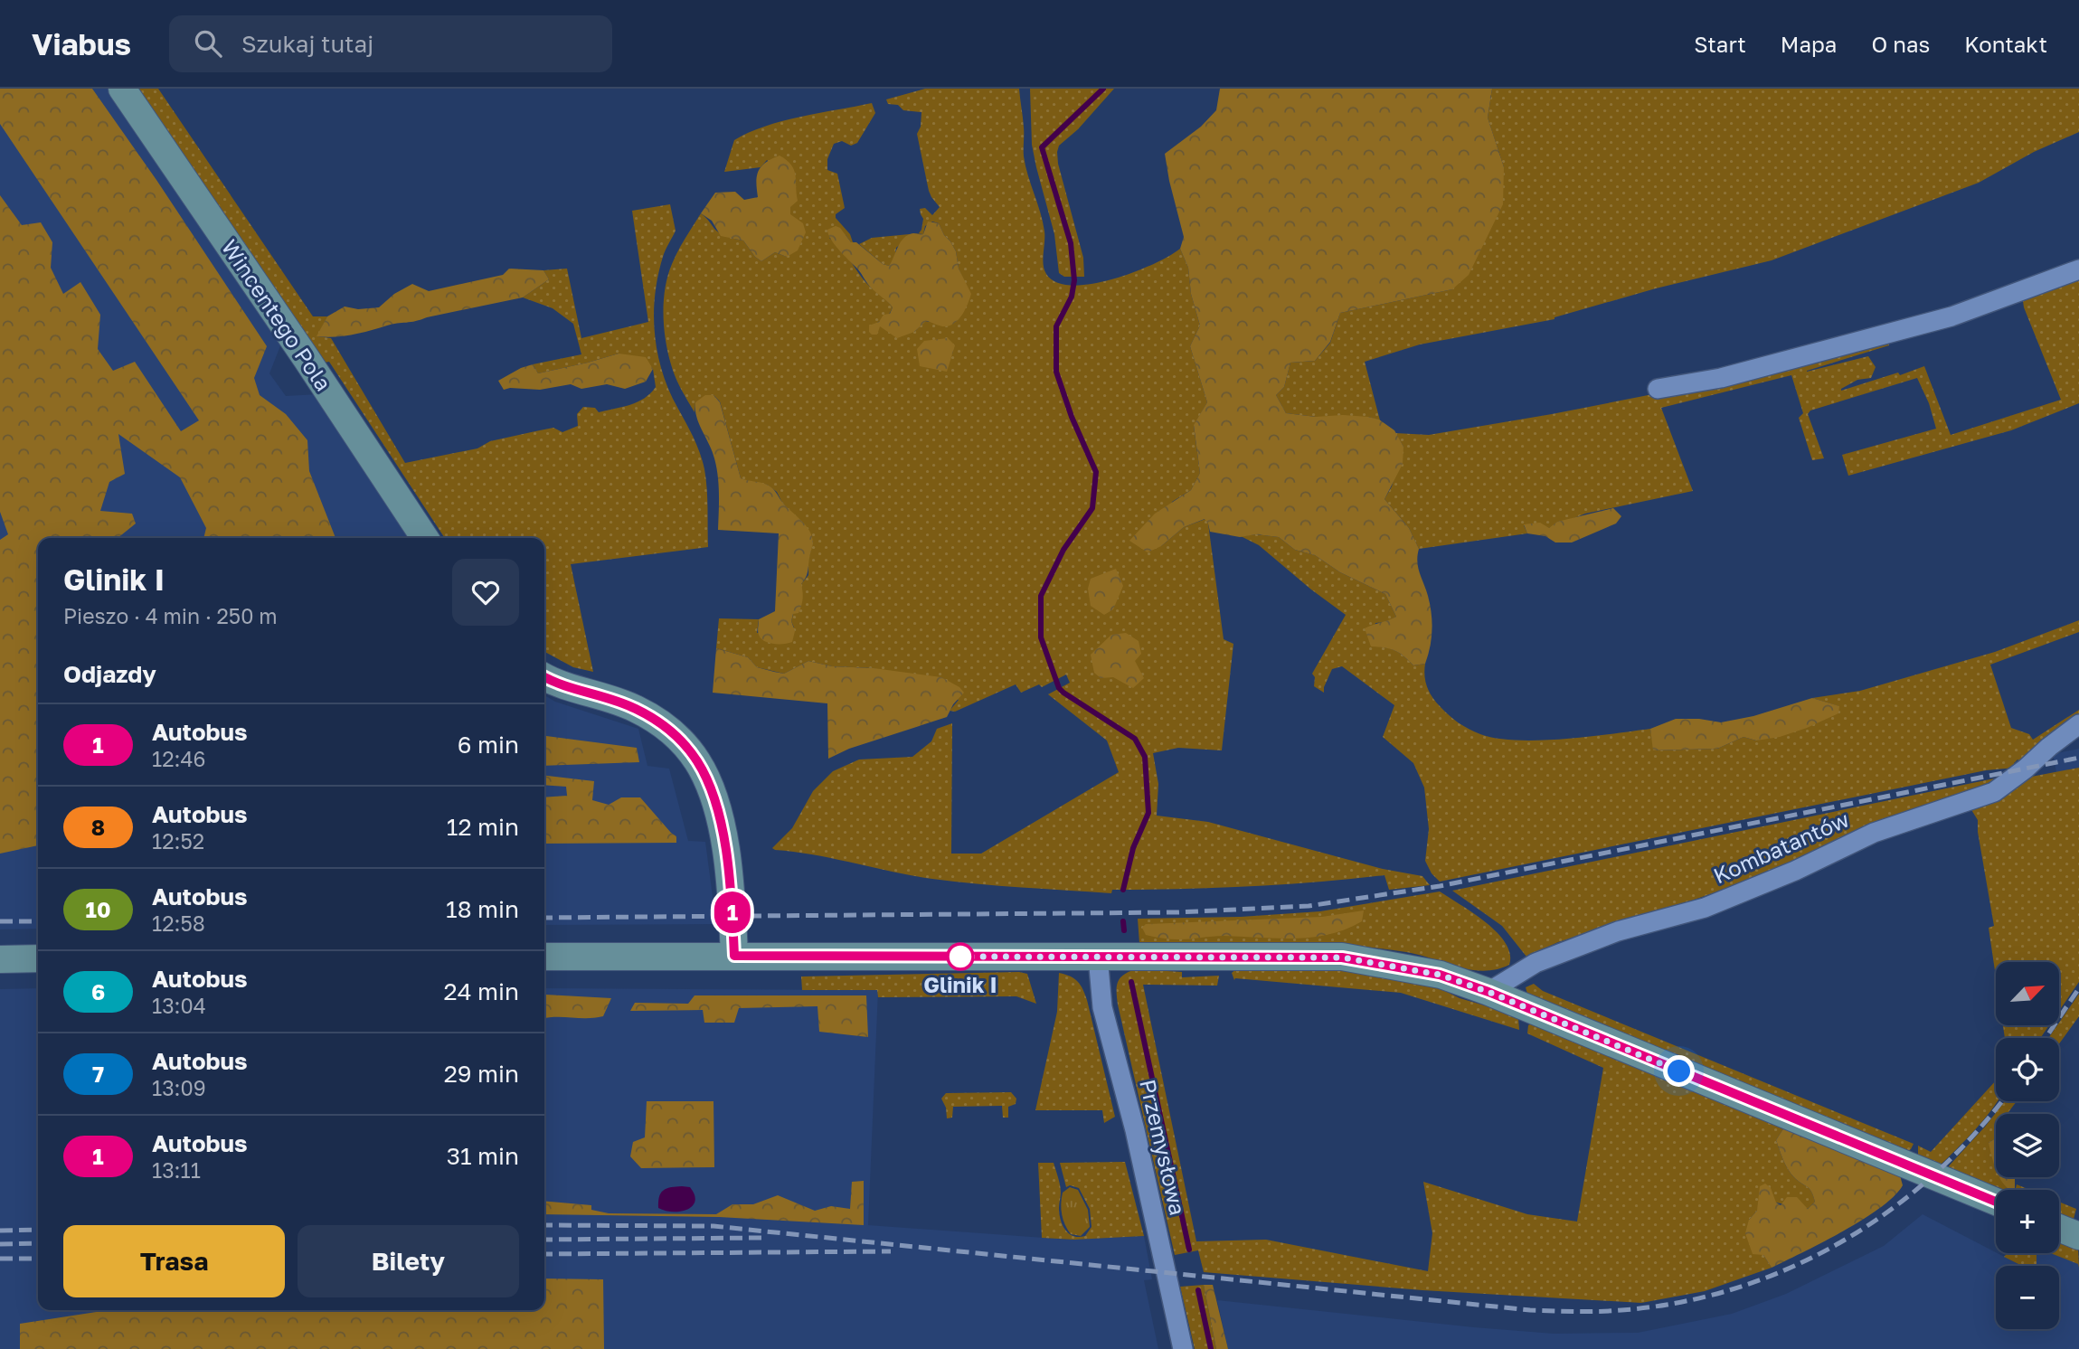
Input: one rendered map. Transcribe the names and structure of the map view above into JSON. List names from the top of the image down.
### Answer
{
  "streets": {
    "street": ["Wincentego Pola", "Kombatantów", "Przemysłowa"]
  },
  "places": ["Glinik I"],
  "lines": ["bus line 1"],
  "north": "top right",
  "page": {
    "header": "Viabus",
    "search": "Szukaj tutaj",
    "nav": [
      "Start",
      "Mapa",
      "O nas",
      "Kontakt"
    ],
    "on_map": "1",
    "heading": [
      ["Glinik I", "Pieszo · 4 min · 250 m"],
      "Odjazdy"
    ],
    "list": [
      {
        "mark": "1",
        "name": "Autobus",
        "note": "12:46",
        "value": "6 min"
      },
      {
        "mark": "8",
        "name": "Autobus",
        "note": "12:52",
        "value": "12 min"
      },
      {
        "mark": "10",
        "name": "Autobus",
        "note": "12:58",
        "value": "18 min"
      },
      {
        "mark": "6",
        "name": "Autobus",
        "note": "13:04",
        "value": "24 min"
      },
      {
        "mark": "7",
        "name": "Autobus",
        "note": "13:09",
        "value": "29 min"
      },
      {
        "mark": "1",
        "name": "Autobus",
        "note": "13:11",
        "value": "31 min"
      }
    ],
    "map_buttons": ["+", "−"],
    "buttons": ["Trasa", "Bilety"]
  }
}
